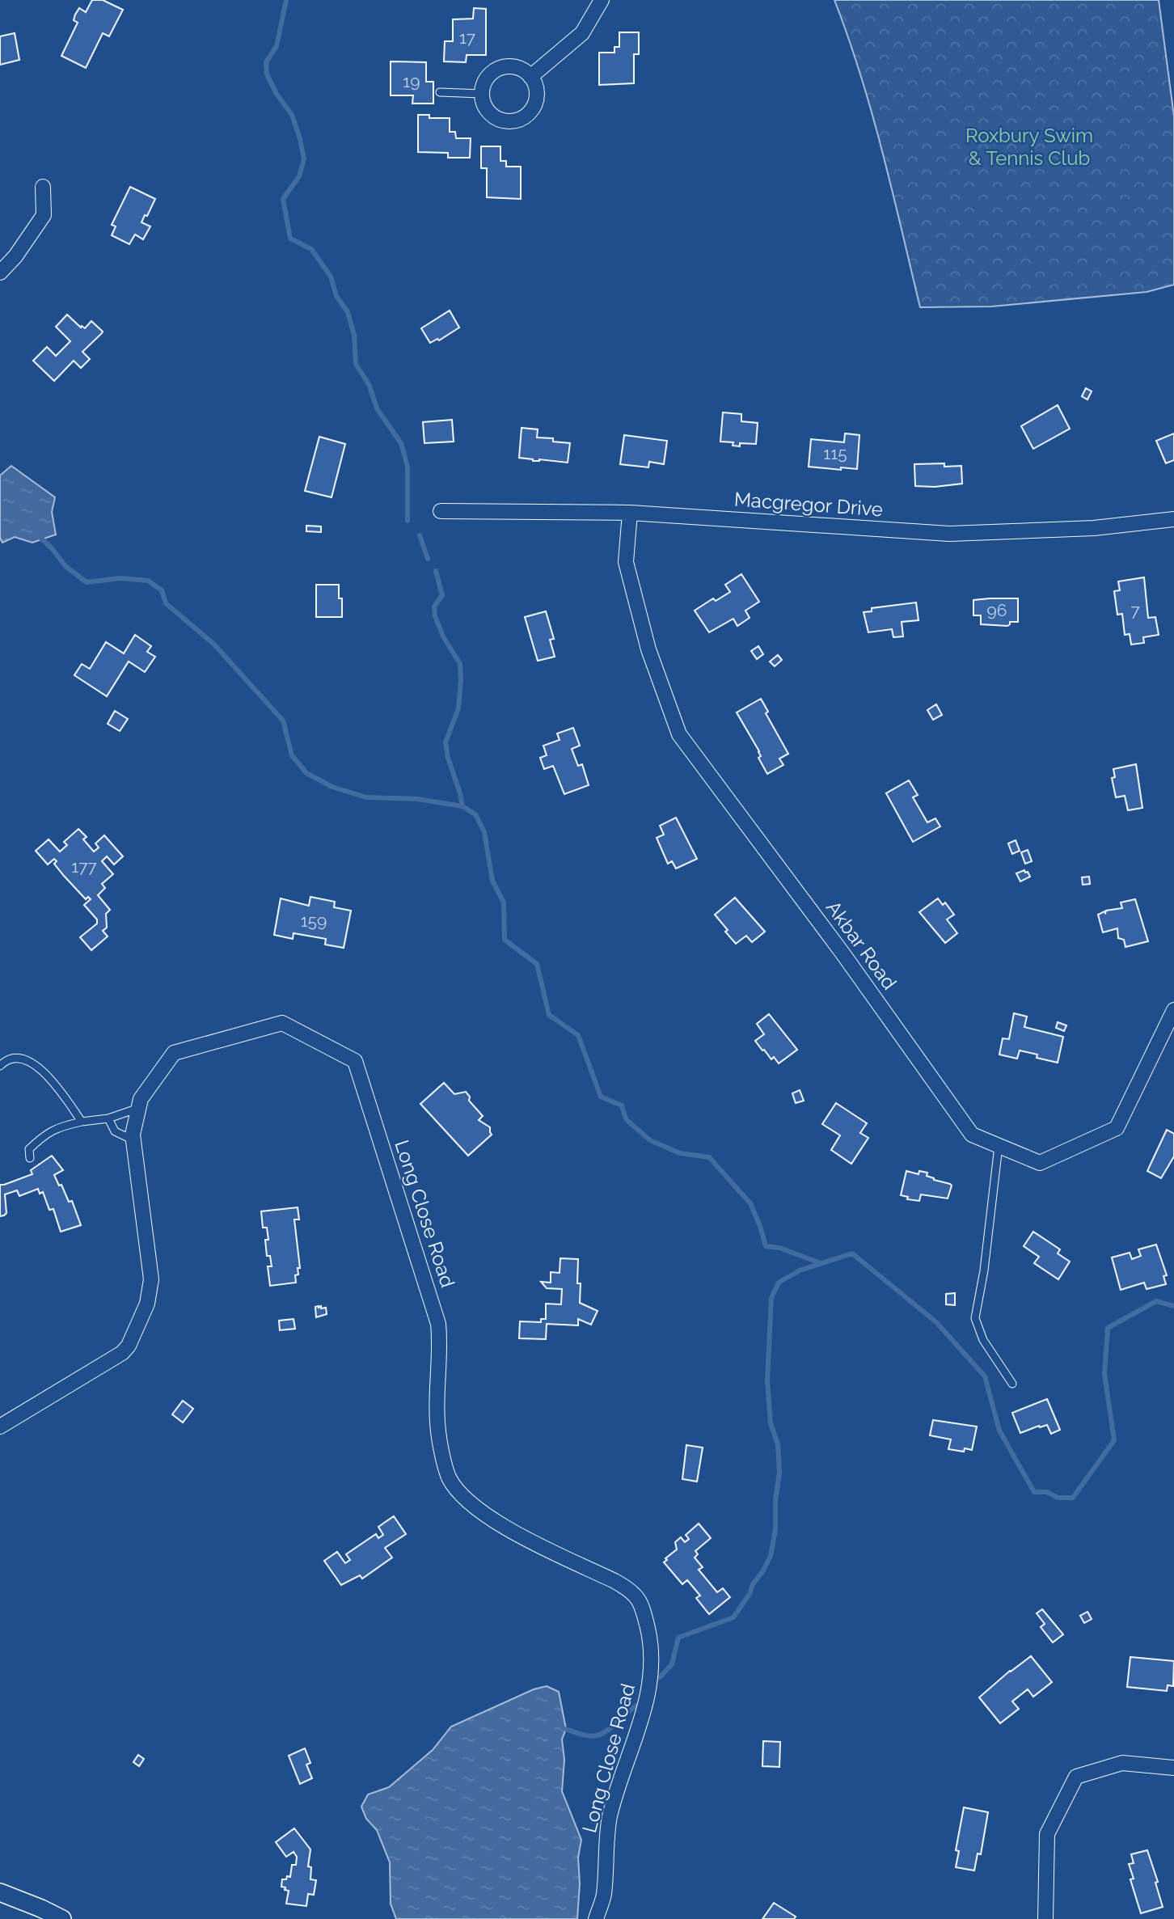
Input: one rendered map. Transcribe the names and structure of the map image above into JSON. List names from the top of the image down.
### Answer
{
  "streets": {
    "street": ["Macgregor Drive", "Akbar Road", "Long Close Road"]
  },
  "crossings": [
    ["Macgregor Drive", "Akbar Road"]
  ],
  "parks": ["Roxbury Swim & Tennis Club"],
  "house_numbers": [
    "17",
    "19",
    "115",
    "96",
    "7",
    "177",
    "159"
  ]
}
